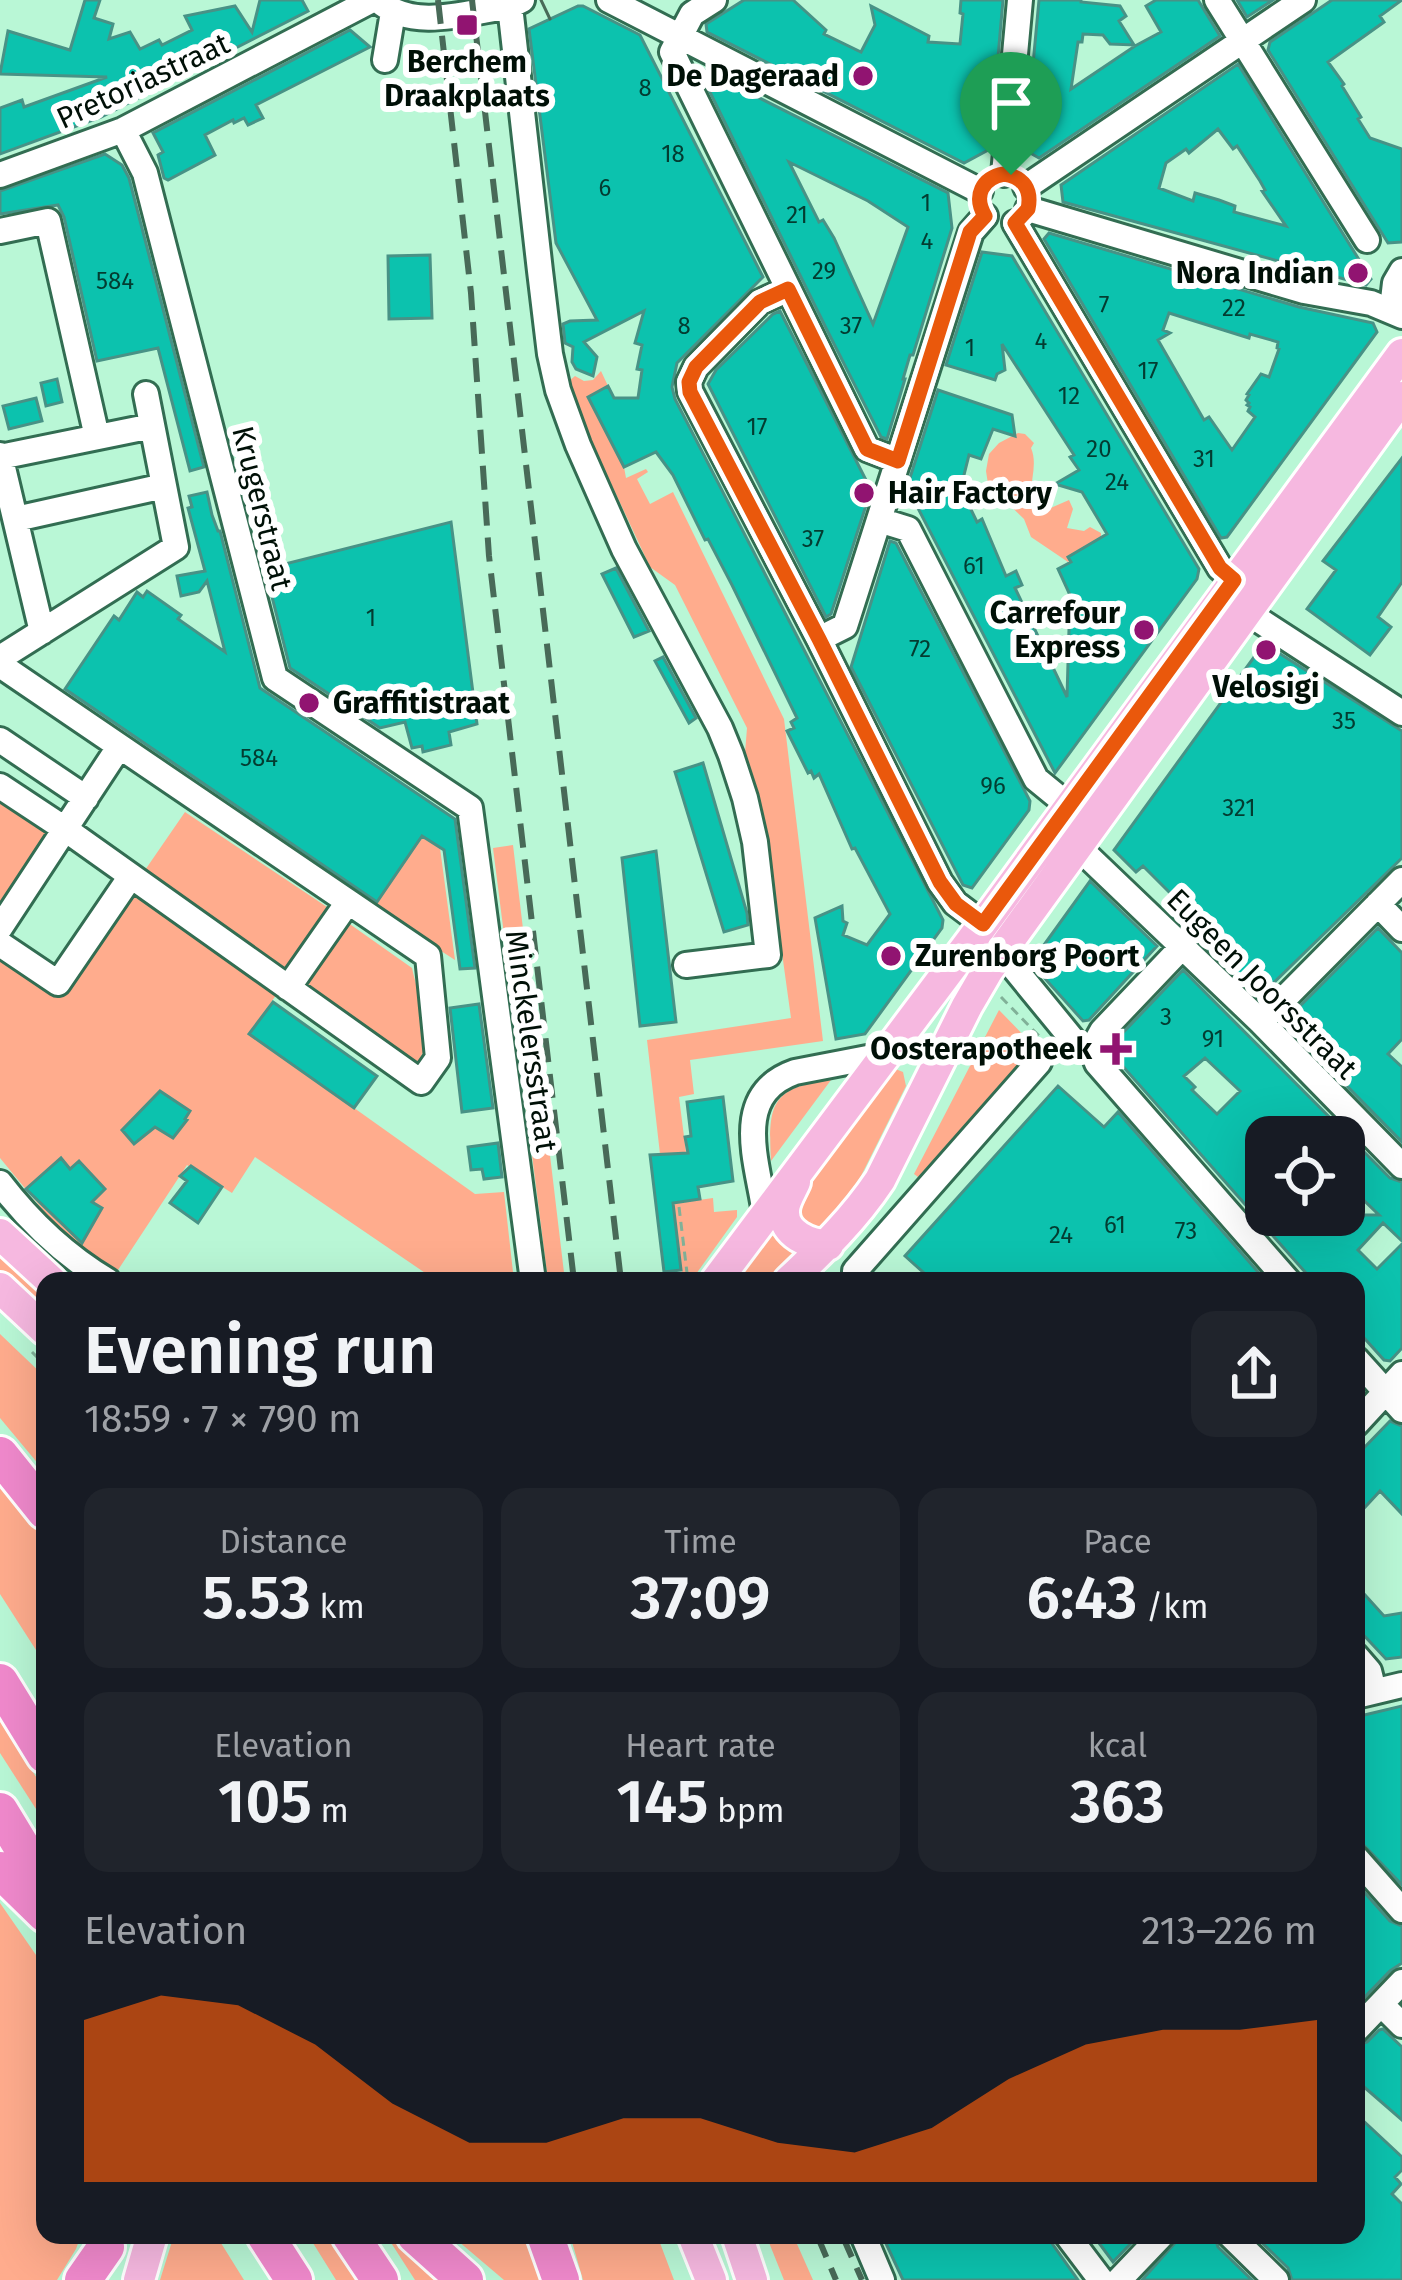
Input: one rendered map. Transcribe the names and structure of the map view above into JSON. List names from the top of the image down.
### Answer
{
  "streets": {
    "street": [
      "Pretoriastraat",
      "Krugerstraat",
      "Eugeen Joorsstraat",
      "Minckelersstraat"
    ]
  },
  "crossings": [
    ["Pretoriastraat", "Krugerstraat"],
    ["Krugerstraat", "Minckelersstraat"]
  ],
  "places": {
    "transit": ["Berchem Draakplaats"],
    "other": [
      "De Dageraad",
      "Nora Indian",
      "Hair Factory",
      "Carrefour Express",
      "Velosigi",
      "Graffitistraat",
      "Zurenborg Poort"
    ],
    "health": ["Oosterapotheek"]
  },
  "house_numbers": [
    "8",
    "18",
    "6",
    "1",
    "21",
    "4",
    "29",
    "584",
    "7",
    "22",
    "8",
    "37",
    "4",
    "1",
    "17",
    "12",
    "17",
    "20",
    "31",
    "24",
    "37",
    "61",
    "1",
    "72",
    "35",
    "584",
    "96",
    "321",
    "3",
    "91",
    "61",
    "73",
    "24"
  ],
  "page": {
    "heading": ["Evening run", "18:59 · 7 × 790 m"],
    "stats": [
      ["Distance", "5.53 km"],
      ["Time", "37:09"],
      ["Pace", "6:43 /km"],
      ["Elevation", "105 m"],
      ["Heart rate", "145 bpm"],
      ["kcal", "363"]
    ],
    "chart": ["Elevation", "213–226 m"]
  }
}
